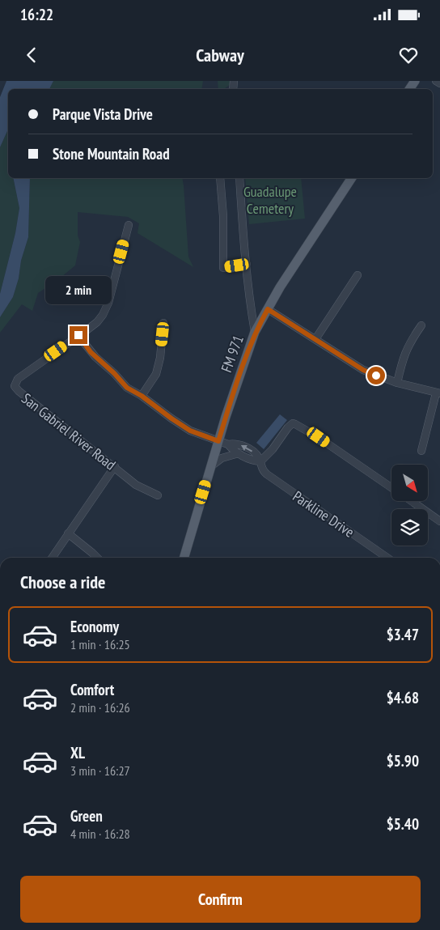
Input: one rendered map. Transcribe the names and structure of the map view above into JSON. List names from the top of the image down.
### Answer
{
  "streets": {
    "main road": ["FM 971"],
    "street": ["San Gabriel River Road", "Parkline Drive"]
  },
  "crossings": [
    ["FM 971", "Parkline Drive"],
    ["San Gabriel River Road", "Parkline Drive"]
  ],
  "parks": ["Guadalupe Cemetery"],
  "north": "bottom right",
  "page": {
    "status": "16:22",
    "header": "Cabway",
    "banner": ["Parque Vista Drive", "Stone Mountain Road"],
    "bubble": "2 min",
    "heading": "Choose a ride",
    "list": [
      {
        "name": "Economy",
        "note": "1 min · 16:25",
        "value": "$3.47"
      },
      {
        "name": "Comfort",
        "note": "2 min · 16:26",
        "value": "$4.68"
      },
      {
        "name": "XL",
        "note": "3 min · 16:27",
        "value": "$5.90"
      },
      {
        "name": "Green",
        "note": "4 min · 16:28",
        "value": "$5.40"
      }
    ],
    "buttons": "Confirm"
  }
}
